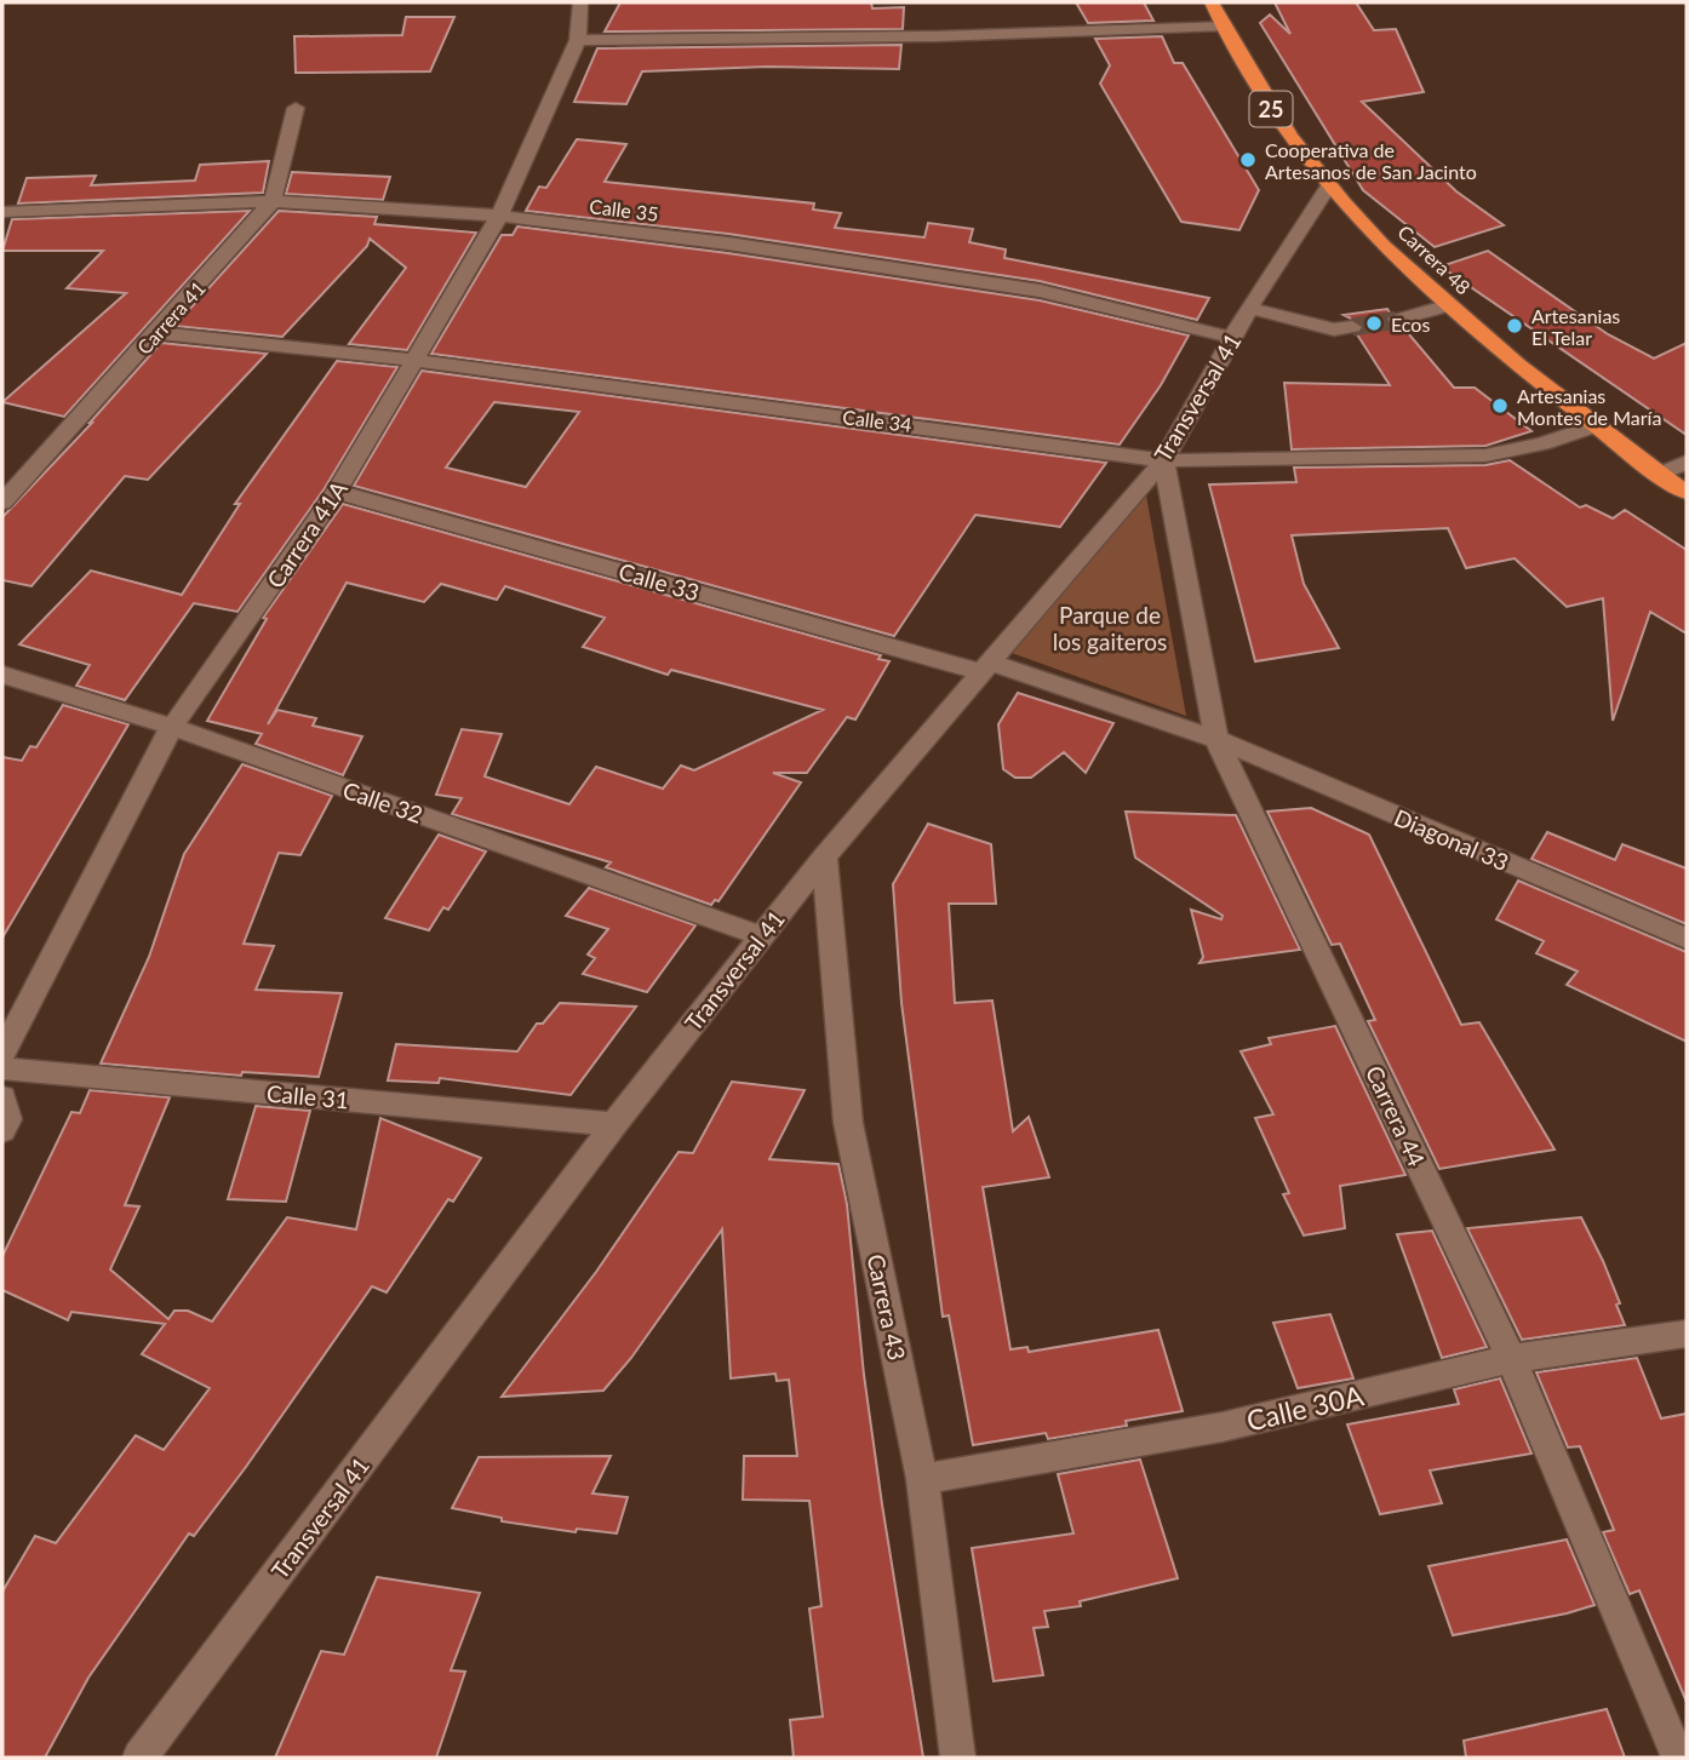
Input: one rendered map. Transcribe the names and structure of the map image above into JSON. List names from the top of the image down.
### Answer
{
  "streets": {
    "highway": ["25", "Carrera 48"],
    "street": [
      "Calle 35",
      "Carrera 41",
      "Transversal 41",
      "Calle 34",
      "Carrera 41A",
      "Calle 33",
      "Calle 32",
      "Diagonal 33",
      "Calle 31",
      "Carrera 44",
      "Carrera 43",
      "Calle 30A"
    ]
  },
  "crossings": [
    ["Calle 35", "Carrera 41"],
    ["Calle 35", "Transversal 41"],
    ["Calle 35", "Carrera 41A"],
    ["Carrera 48", "Transversal 41"],
    ["Carrera 48", "Calle 34"],
    ["Carrera 41", "Calle 34"],
    ["Transversal 41", "Calle 34"],
    ["Transversal 41", "Calle 33"],
    ["Transversal 41", "Calle 32"],
    ["Transversal 41", "Calle 31"],
    ["Transversal 41", "Carrera 44"],
    ["Transversal 41", "Carrera 43"],
    ["Calle 34", "Carrera 41A"],
    ["Calle 34", "Carrera 44"],
    ["Carrera 41A", "Calle 33"],
    ["Carrera 41A", "Calle 32"],
    ["Calle 33", "Diagonal 33"],
    ["Calle 33", "Carrera 44"],
    ["Diagonal 33", "Carrera 44"],
    ["Carrera 44", "Calle 30A"],
    ["Carrera 43", "Calle 30A"]
  ],
  "parks": ["Parque de los gaiteros"],
  "places": [
    "Cooperativa de Artesanos de San Jacinto",
    "Ecos",
    "Artesanias El Telar",
    "Artesanias Montes de María"
  ]
}
